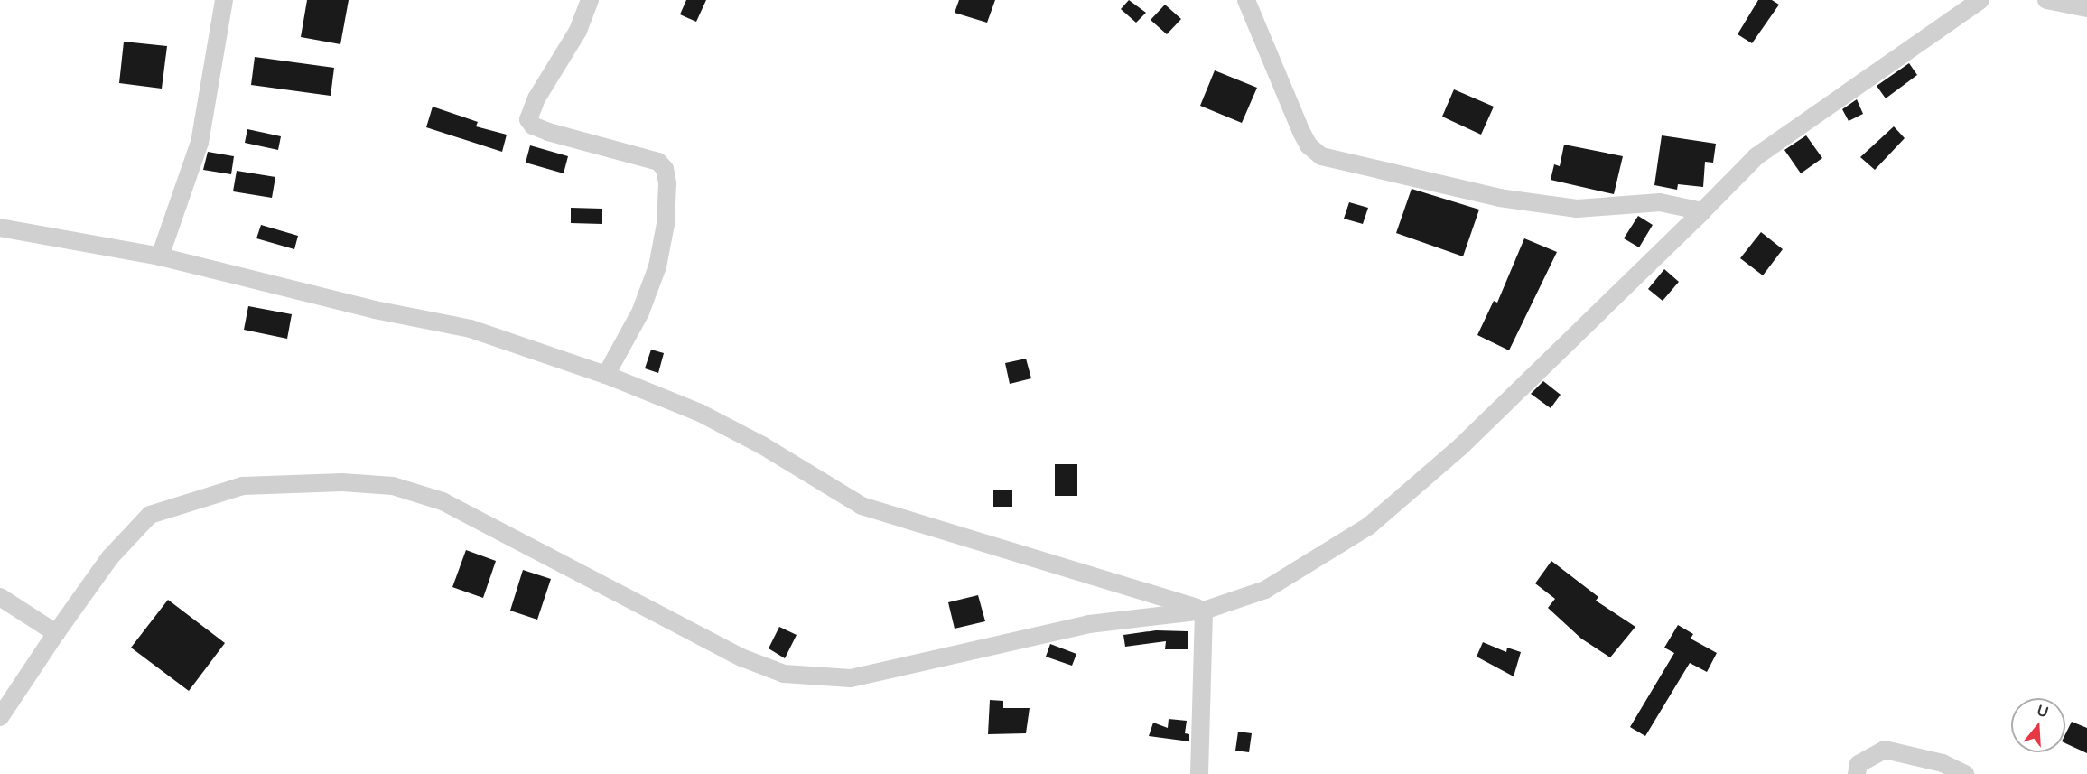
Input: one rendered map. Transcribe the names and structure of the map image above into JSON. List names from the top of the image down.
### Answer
{
  "north": "top"
}
